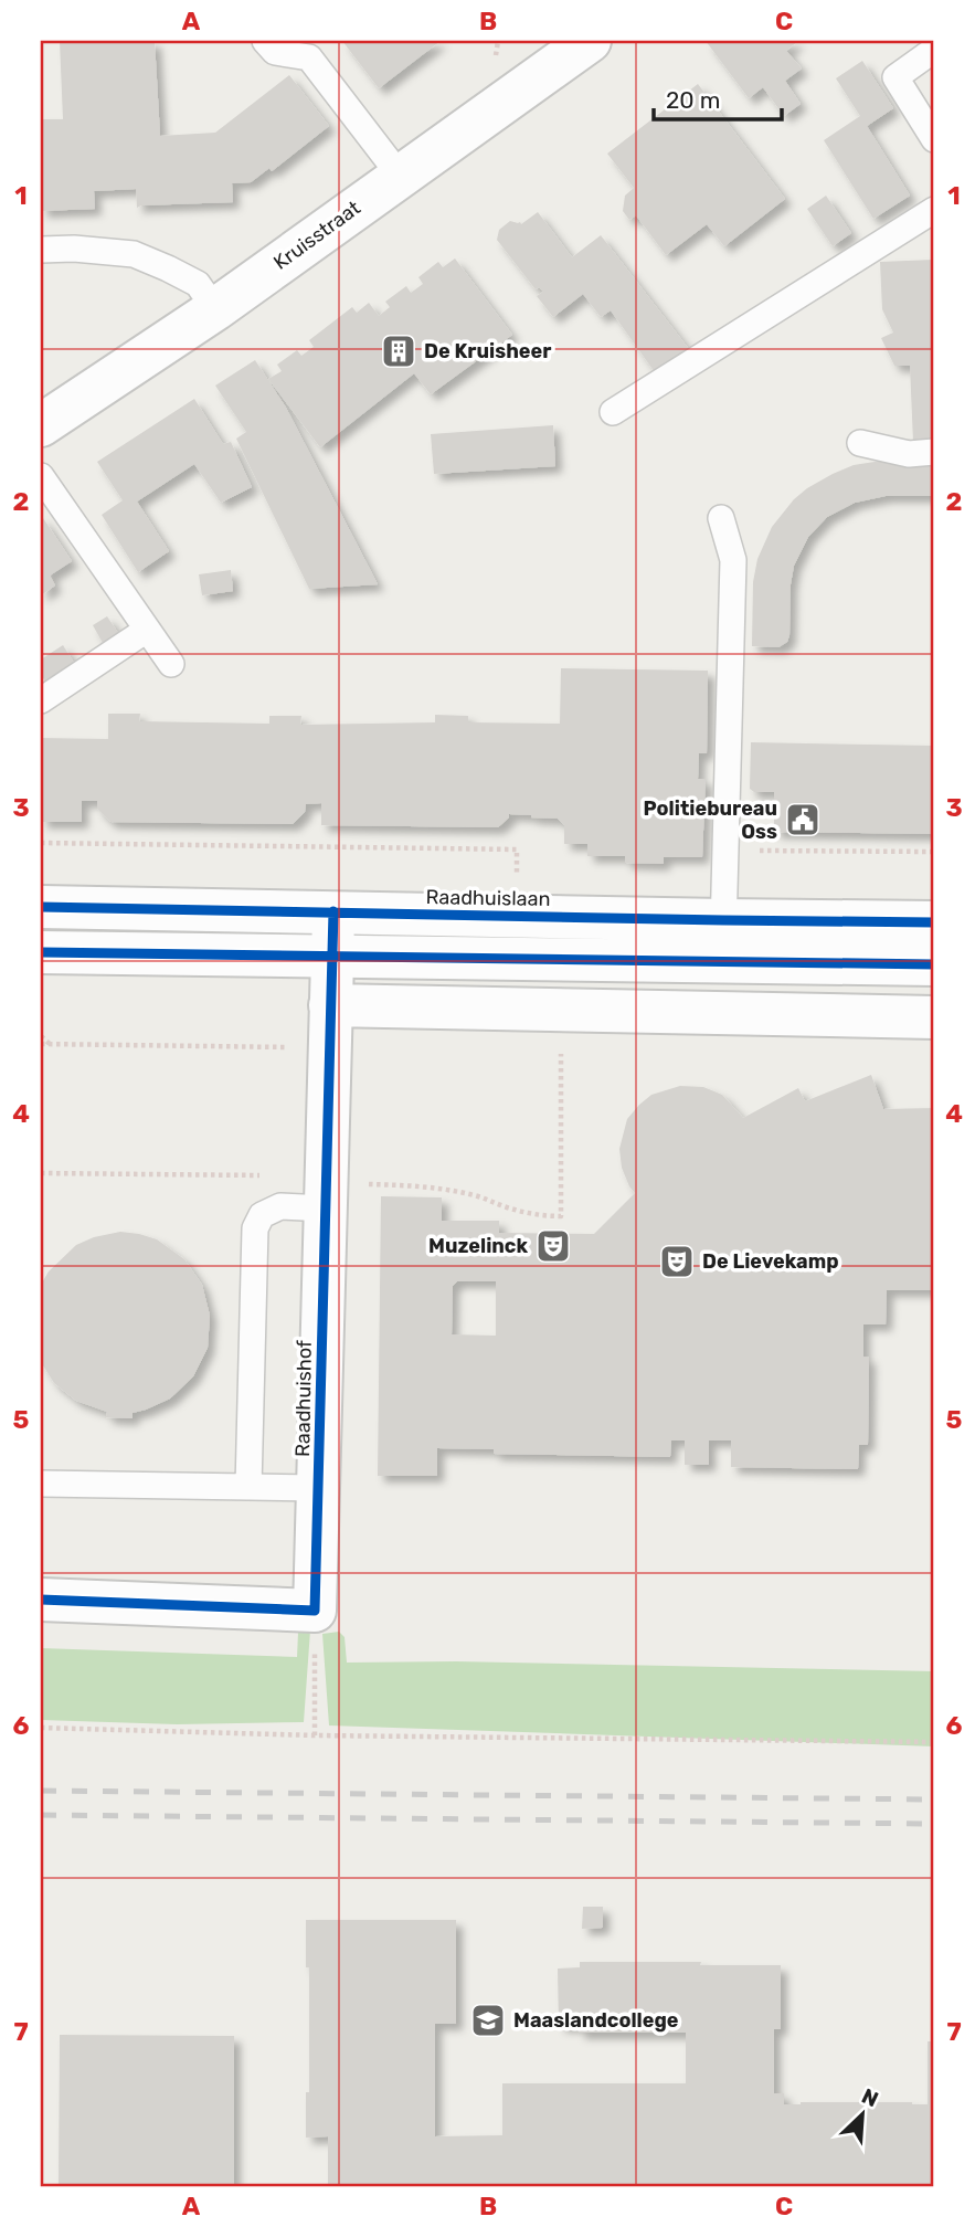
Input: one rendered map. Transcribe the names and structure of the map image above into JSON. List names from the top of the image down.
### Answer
{
  "streets": {
    "street": ["Kruisstraat", "Raadhuislaan", "Raadhuishof"]
  },
  "crossings": [
    ["Raadhuislaan", "Raadhuishof"]
  ],
  "places": {
    "building": ["De Kruisheer"],
    "public building": ["Politiebureau Oss"],
    "theatre": ["Muzelinck", "De Lievekamp"],
    "school or university": ["Maaslandcollege"]
  },
  "scale_bar": "20 m",
  "north": "top right",
  "grid": {
    "columns": ["A", "B", "C"],
    "rows": [
      "1",
      "2",
      "3",
      "4",
      "5",
      "6",
      "7"
    ]
  }
}
